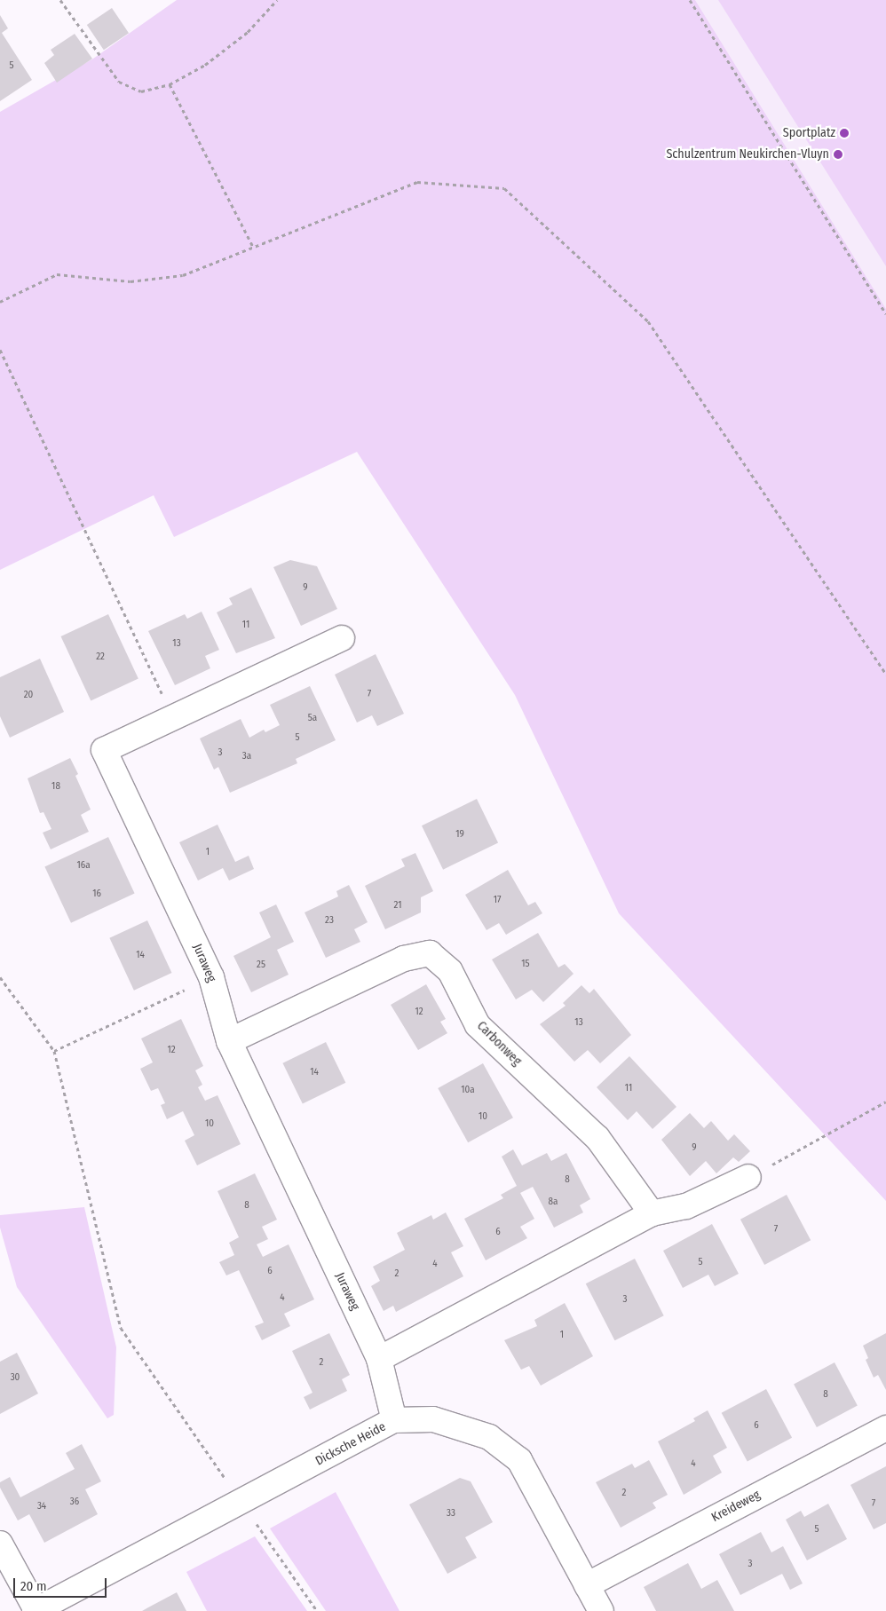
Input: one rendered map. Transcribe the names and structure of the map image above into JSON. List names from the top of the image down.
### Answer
{
  "streets": {
    "street": [
      "Juraweg",
      "Carbonweg",
      "Dicksche Heide",
      "Kreideweg"
    ]
  },
  "crossings": [
    ["Juraweg", "Carbonweg"],
    ["Juraweg", "Dicksche Heide"],
    ["Dicksche Heide", "Kreideweg"]
  ],
  "places": ["Sportplatz", "Schulzentrum Neukirchen-Vluyn"],
  "house_numbers": [
    "5",
    "9",
    "11",
    "13",
    "22",
    "7",
    "20",
    "5a",
    "5",
    "3",
    "3a",
    "18",
    "19",
    "1",
    "16a",
    "16",
    "17",
    "21",
    "23",
    "14",
    "15",
    "25",
    "12",
    "13",
    "12",
    "14",
    "11",
    "10a",
    "10",
    "10",
    "9",
    "8",
    "8a",
    "8",
    "7",
    "6",
    "5",
    "4",
    "6",
    "2",
    "4",
    "3",
    "1",
    "2",
    "30",
    "8",
    "6",
    "4",
    "2",
    "36",
    "7",
    "34",
    "33",
    "5",
    "3"
  ],
  "scale_bar": "20 m"
}
